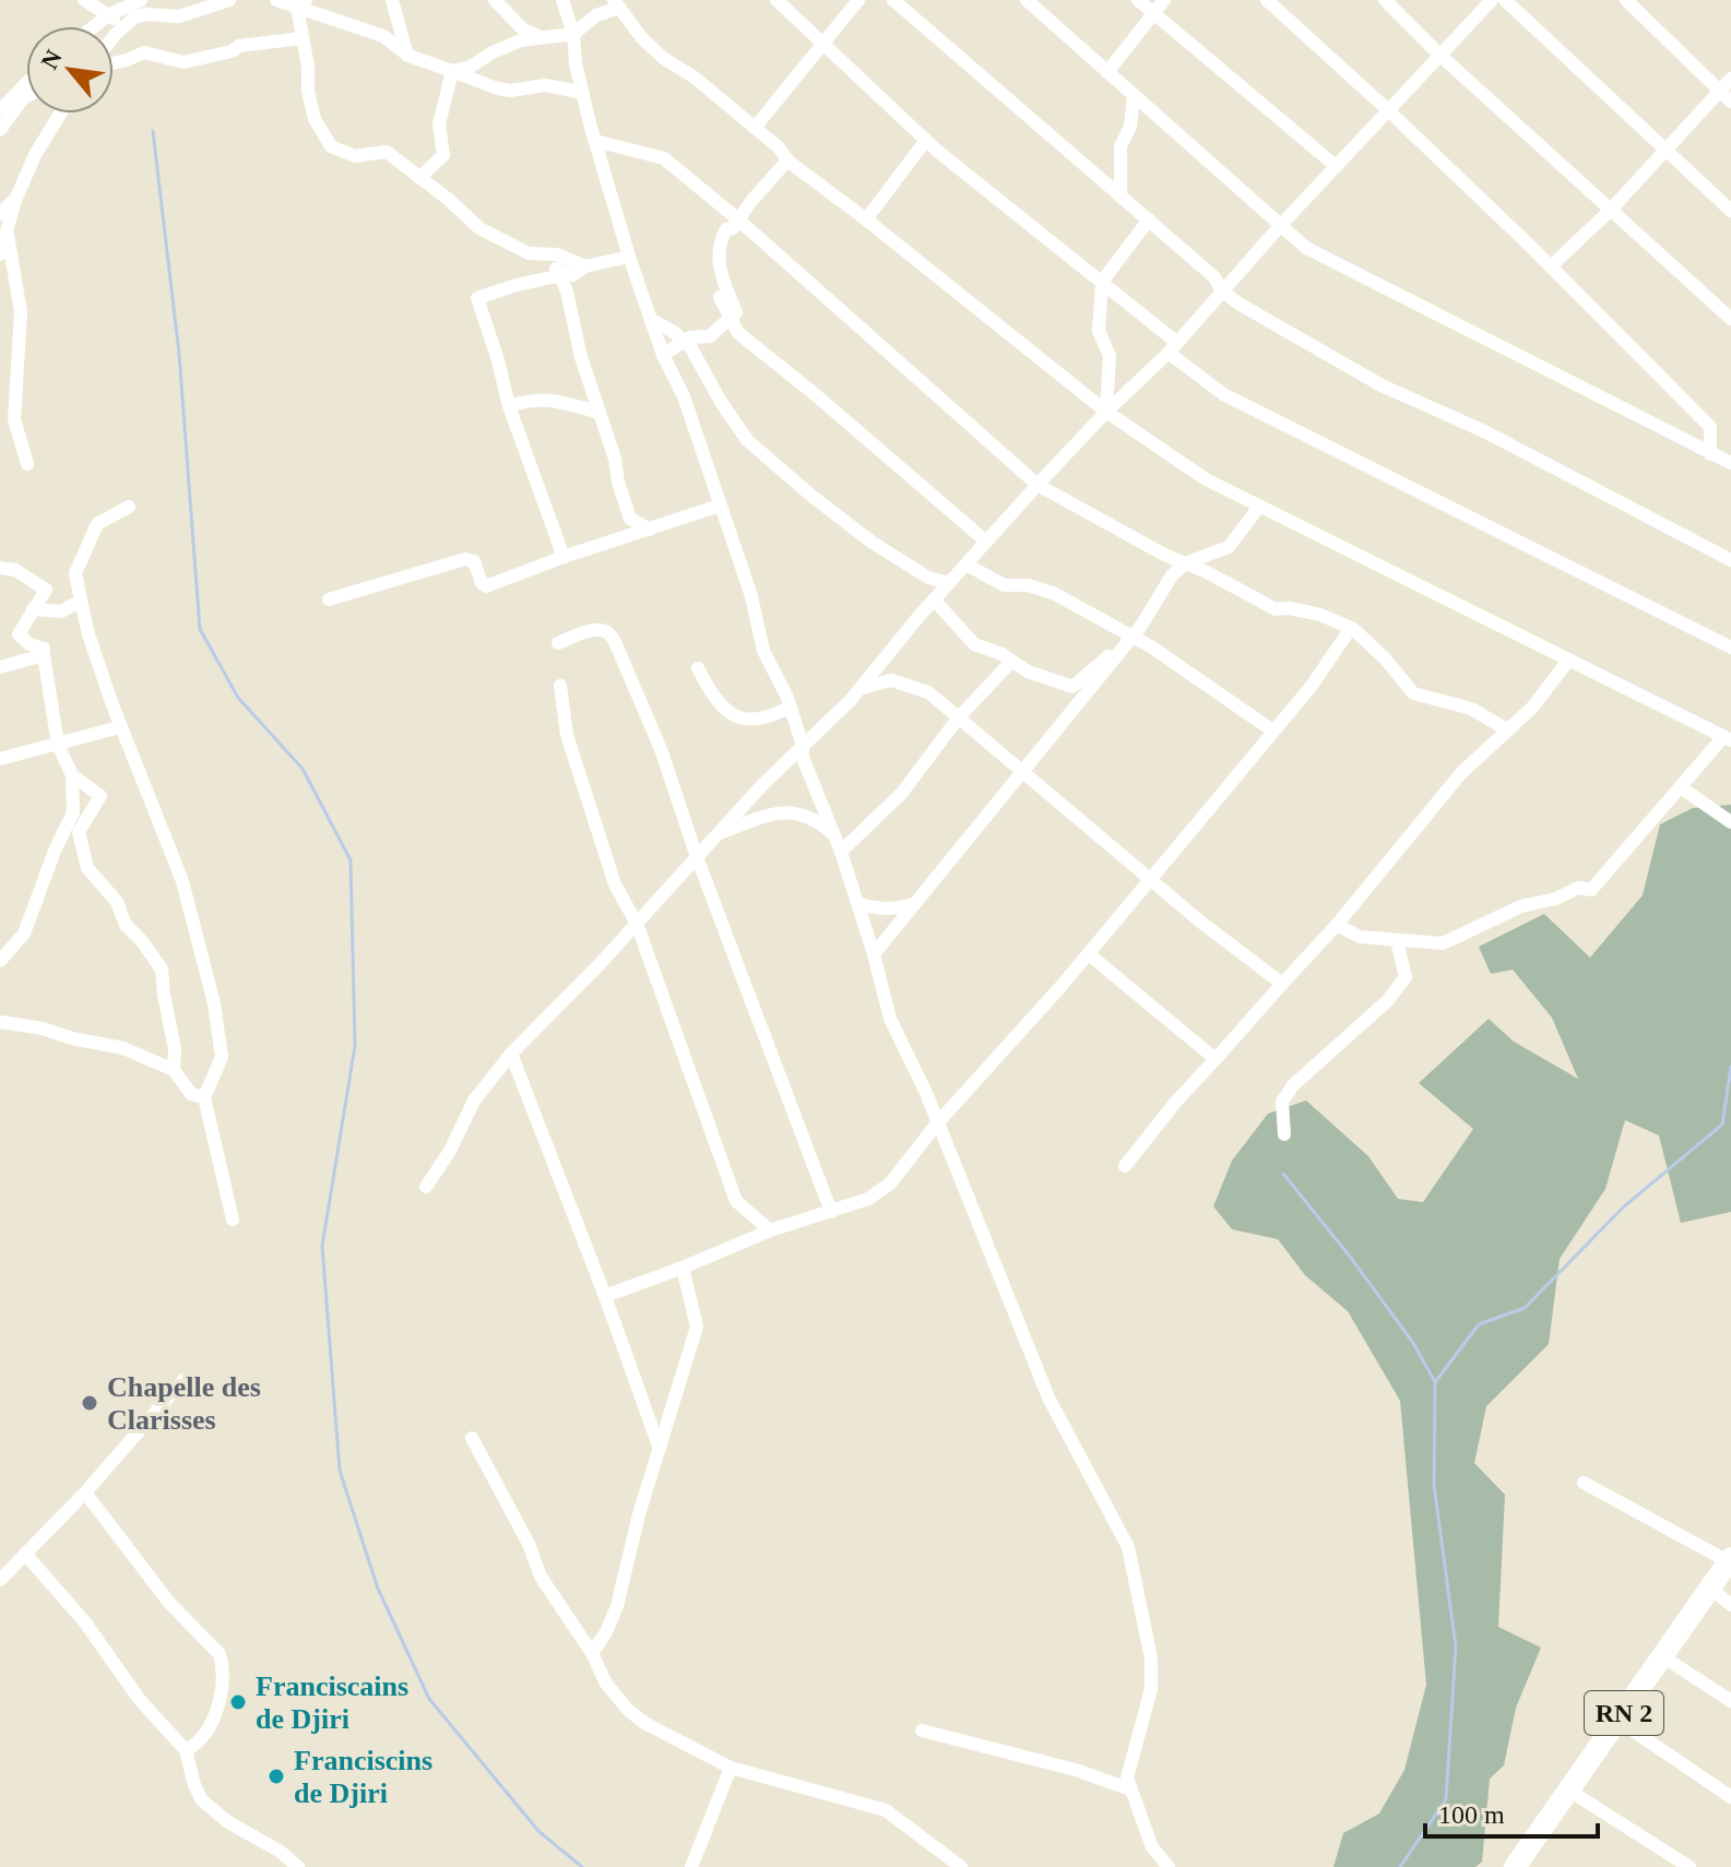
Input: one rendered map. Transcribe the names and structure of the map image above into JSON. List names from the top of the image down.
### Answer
{
  "streets": {
    "highway": ["RN 2"]
  },
  "places": ["Chapelle des Clarisses", "Franciscains de Djiri", "Franciscins de Djiri"],
  "scale_bar": "100 m",
  "north": "top left"
}
